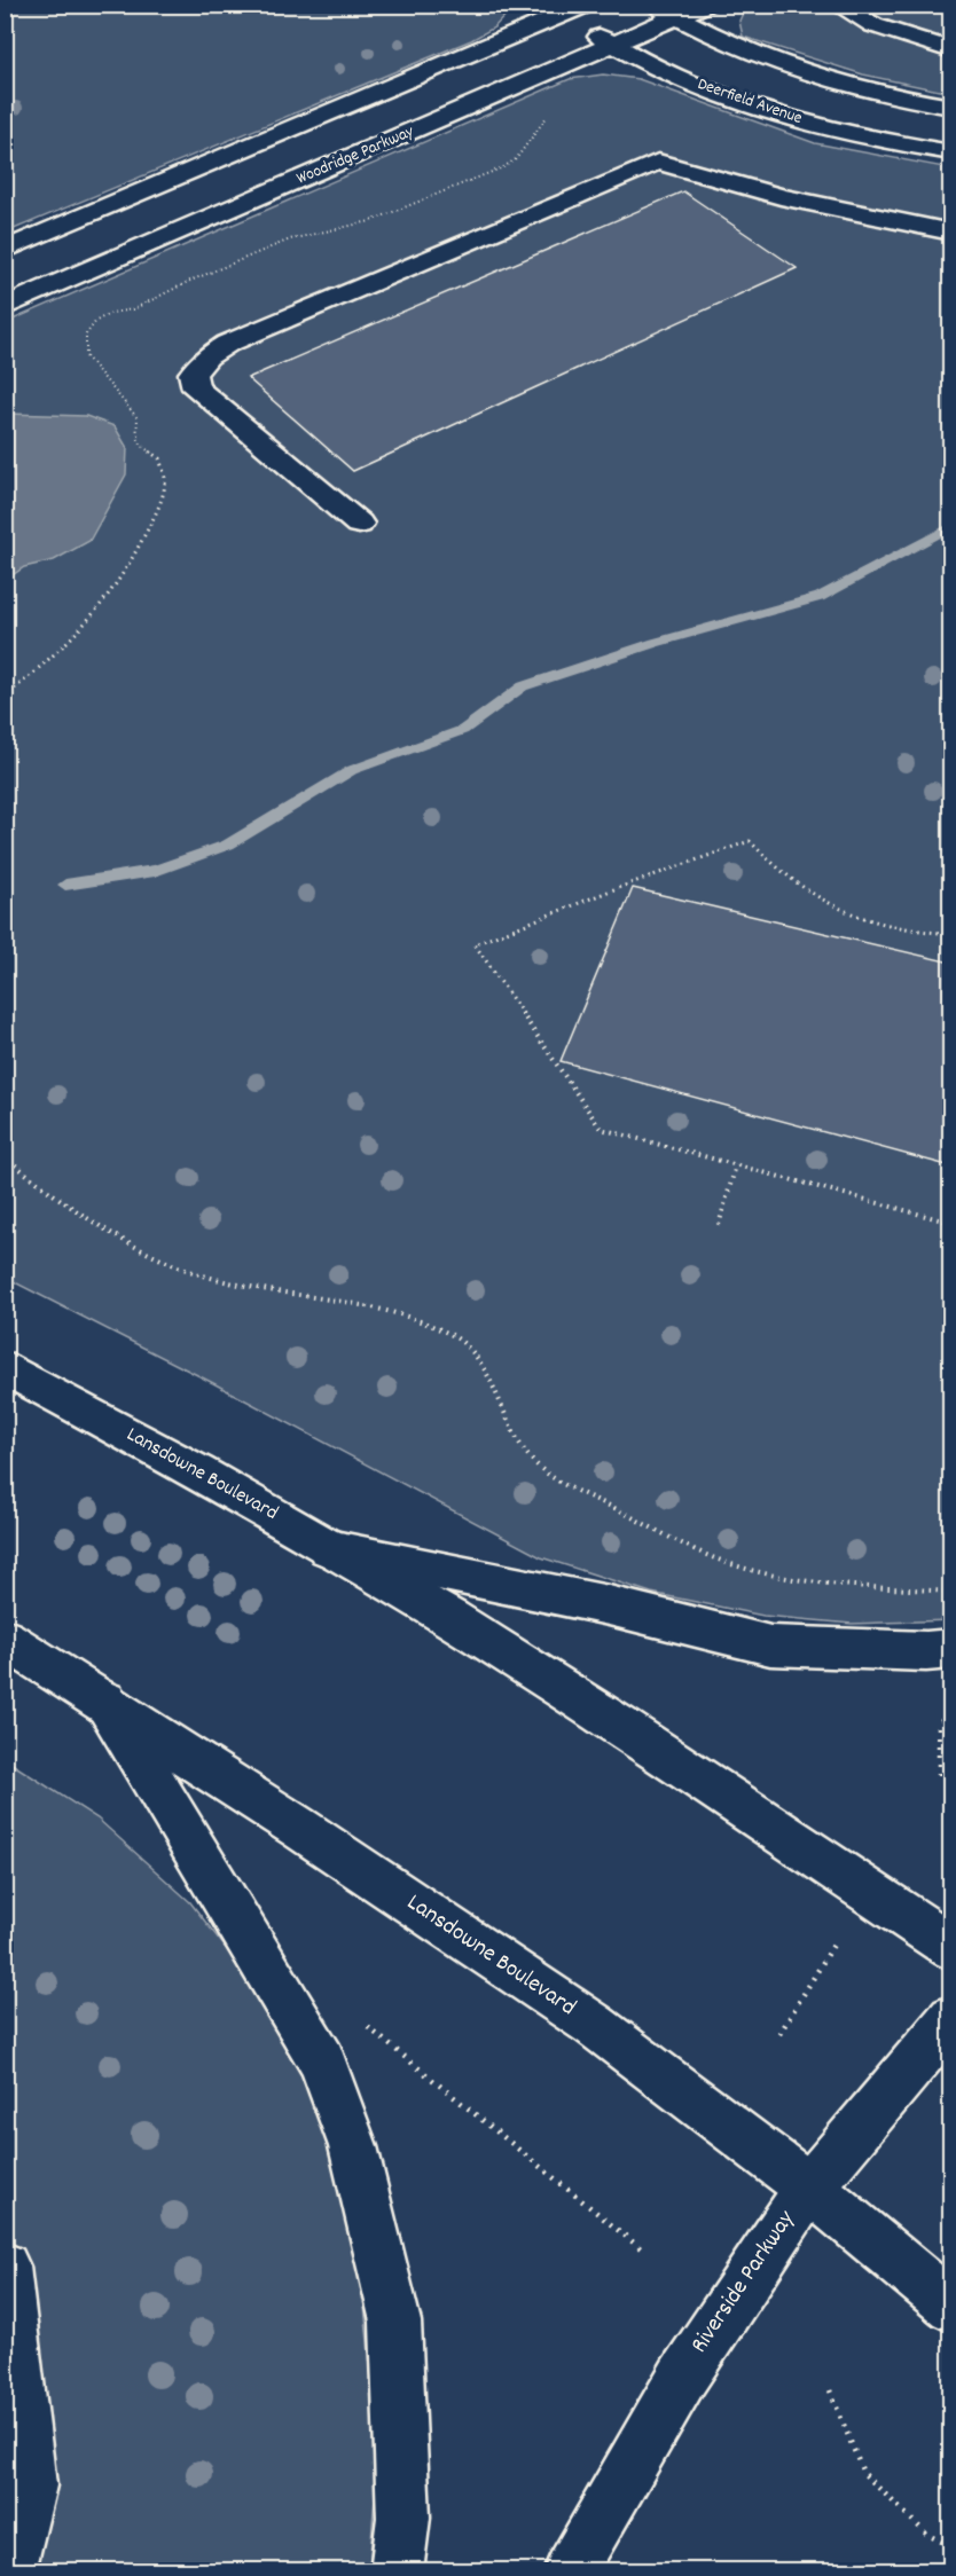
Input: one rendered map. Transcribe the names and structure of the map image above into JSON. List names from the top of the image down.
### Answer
{
  "streets": {
    "street": [
      "Deerfield Avenue",
      "Woodridge Parkway",
      "Lansdowne Boulevard",
      "Riverside Parkway"
    ]
  },
  "crossings": [
    ["Deerfield Avenue", "Woodridge Parkway"],
    ["Lansdowne Boulevard", "Riverside Parkway"]
  ]
}
